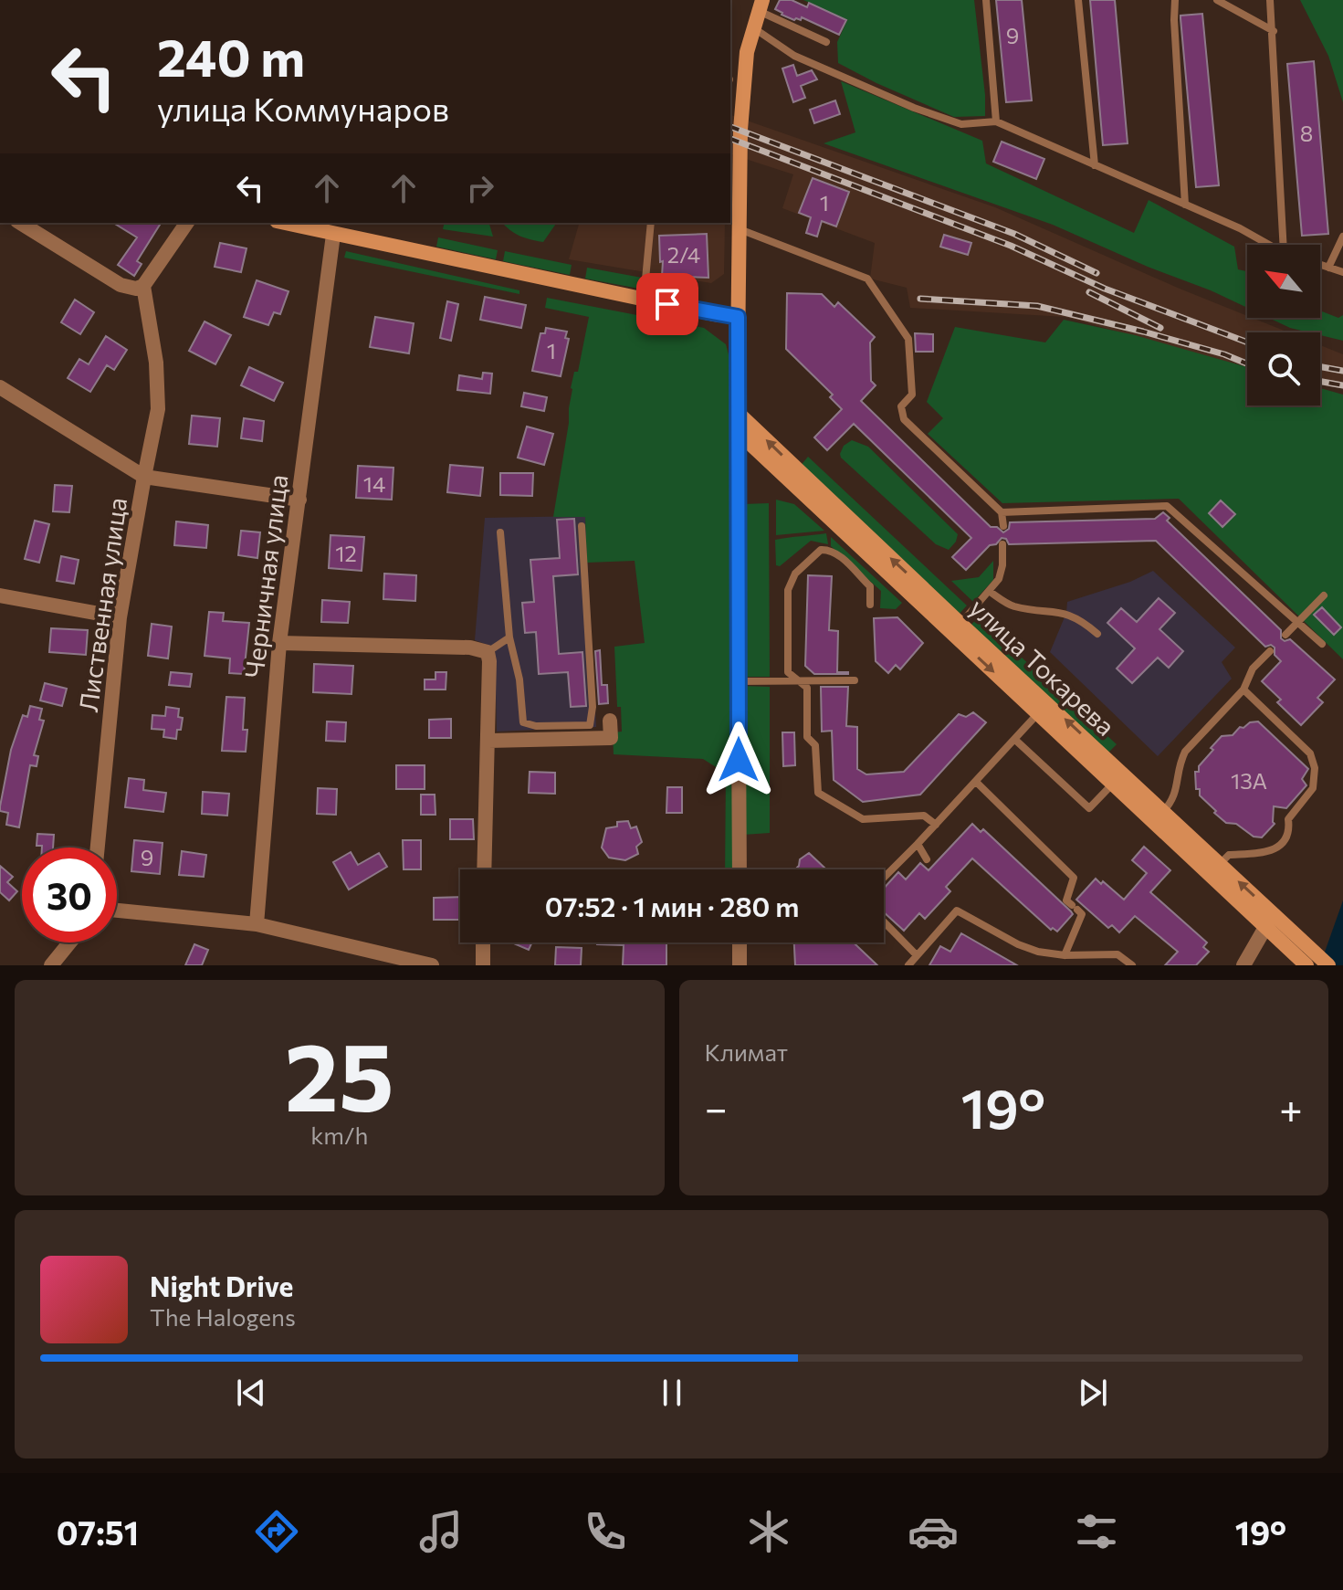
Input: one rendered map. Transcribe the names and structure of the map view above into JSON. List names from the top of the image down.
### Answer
{
  "streets": {
    "main road": ["улица Токарева"],
    "street": ["Черничная улица", "Лиственная улица"]
  },
  "house_numbers": [
    "9",
    "8",
    "1",
    "2/4",
    "1",
    "14",
    "12",
    "13А",
    "9"
  ],
  "north": "top left",
  "page": {
    "turn": ["240 m", "улица Коммунаров"],
    "limit": "30",
    "trip": "07:52 · 1 мин · 280 m",
    "tile": [
      ["25", "km/h"],
      "Климат"
    ],
    "heat": ["−", "19°", "+"],
    "song": ["Night Drive", "The Halogens"],
    "tabs": ["07:51", "19°"]
  }
}
